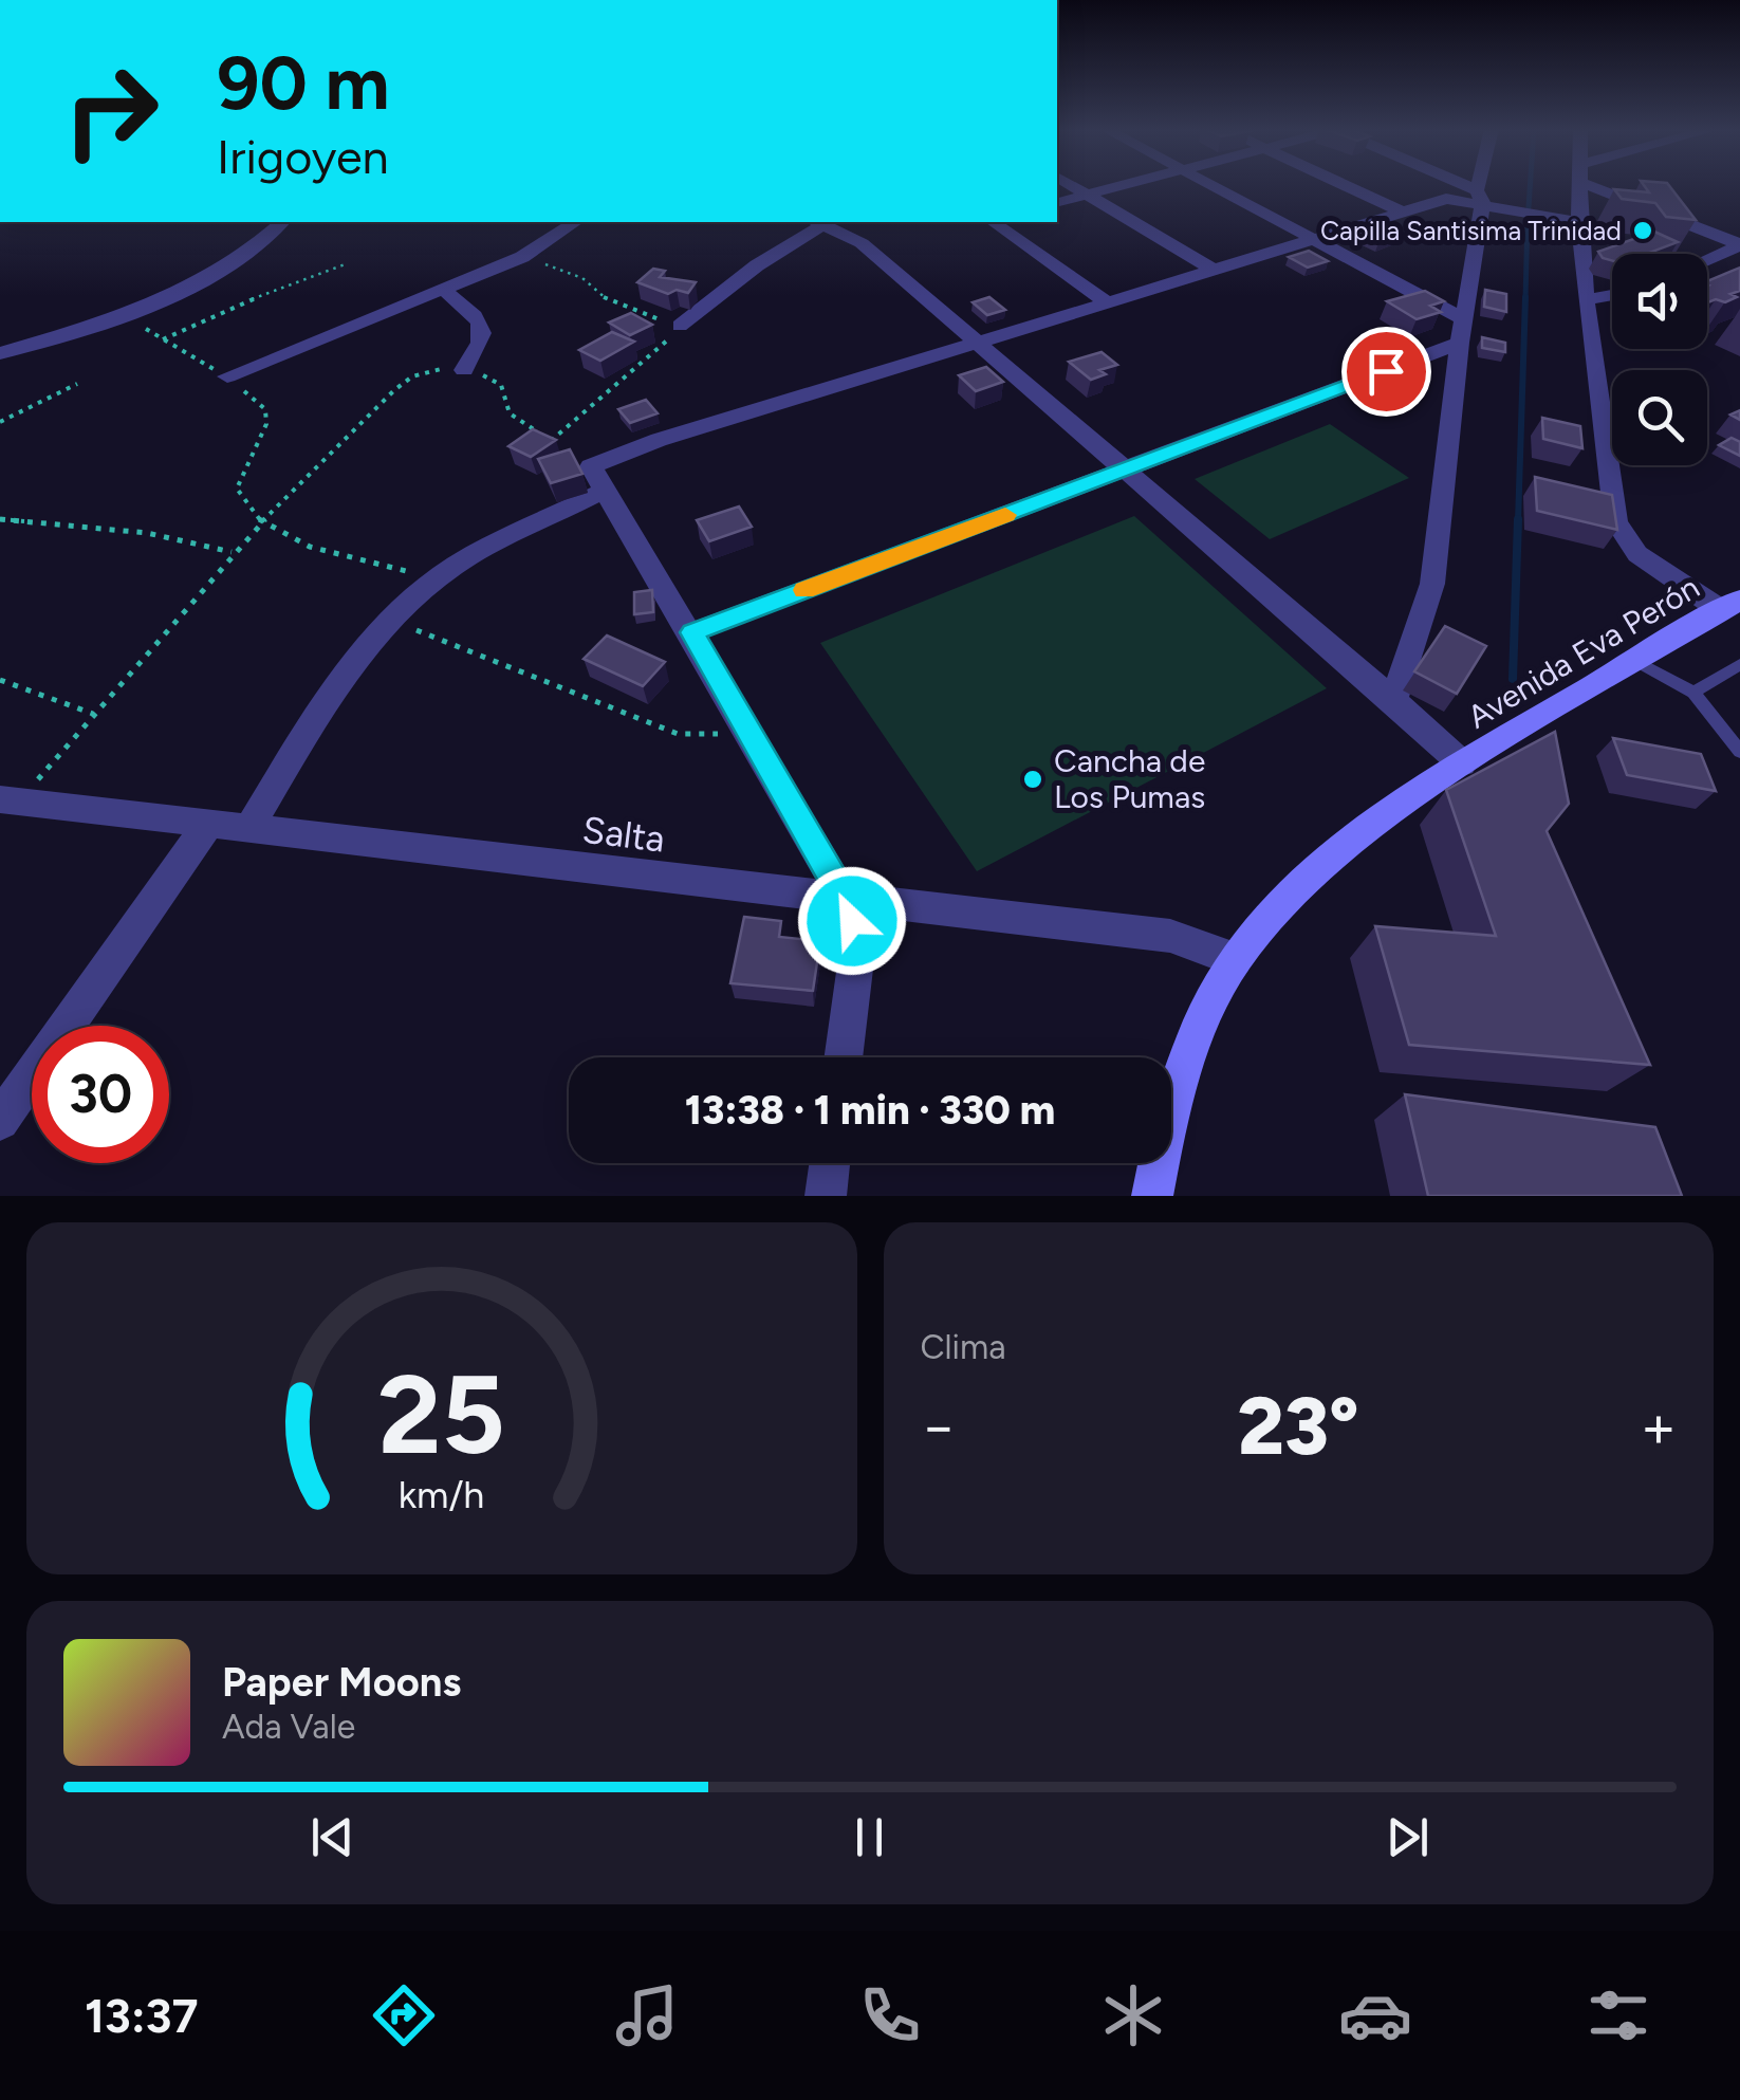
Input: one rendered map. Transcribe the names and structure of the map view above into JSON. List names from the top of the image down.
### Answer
{
  "streets": {
    "main road": ["Avenida Eva Perón"],
    "street": ["Salta"]
  },
  "crossings": [
    ["Avenida Eva Perón", "Salta"]
  ],
  "places": ["Capilla Santisima Trinidad", "Cancha de Los Pumas"],
  "page": {
    "turn": ["90 m", "Irigoyen"],
    "limit": "30",
    "trip": "13:38 · 1 min · 330 m",
    "tile": "Clima",
    "heat": ["−", "23°", "+"],
    "song": ["Paper Moons", "Ada Vale"],
    "tabs": "13:37",
    "gauge": ["25", "km/h"]
  }
}
